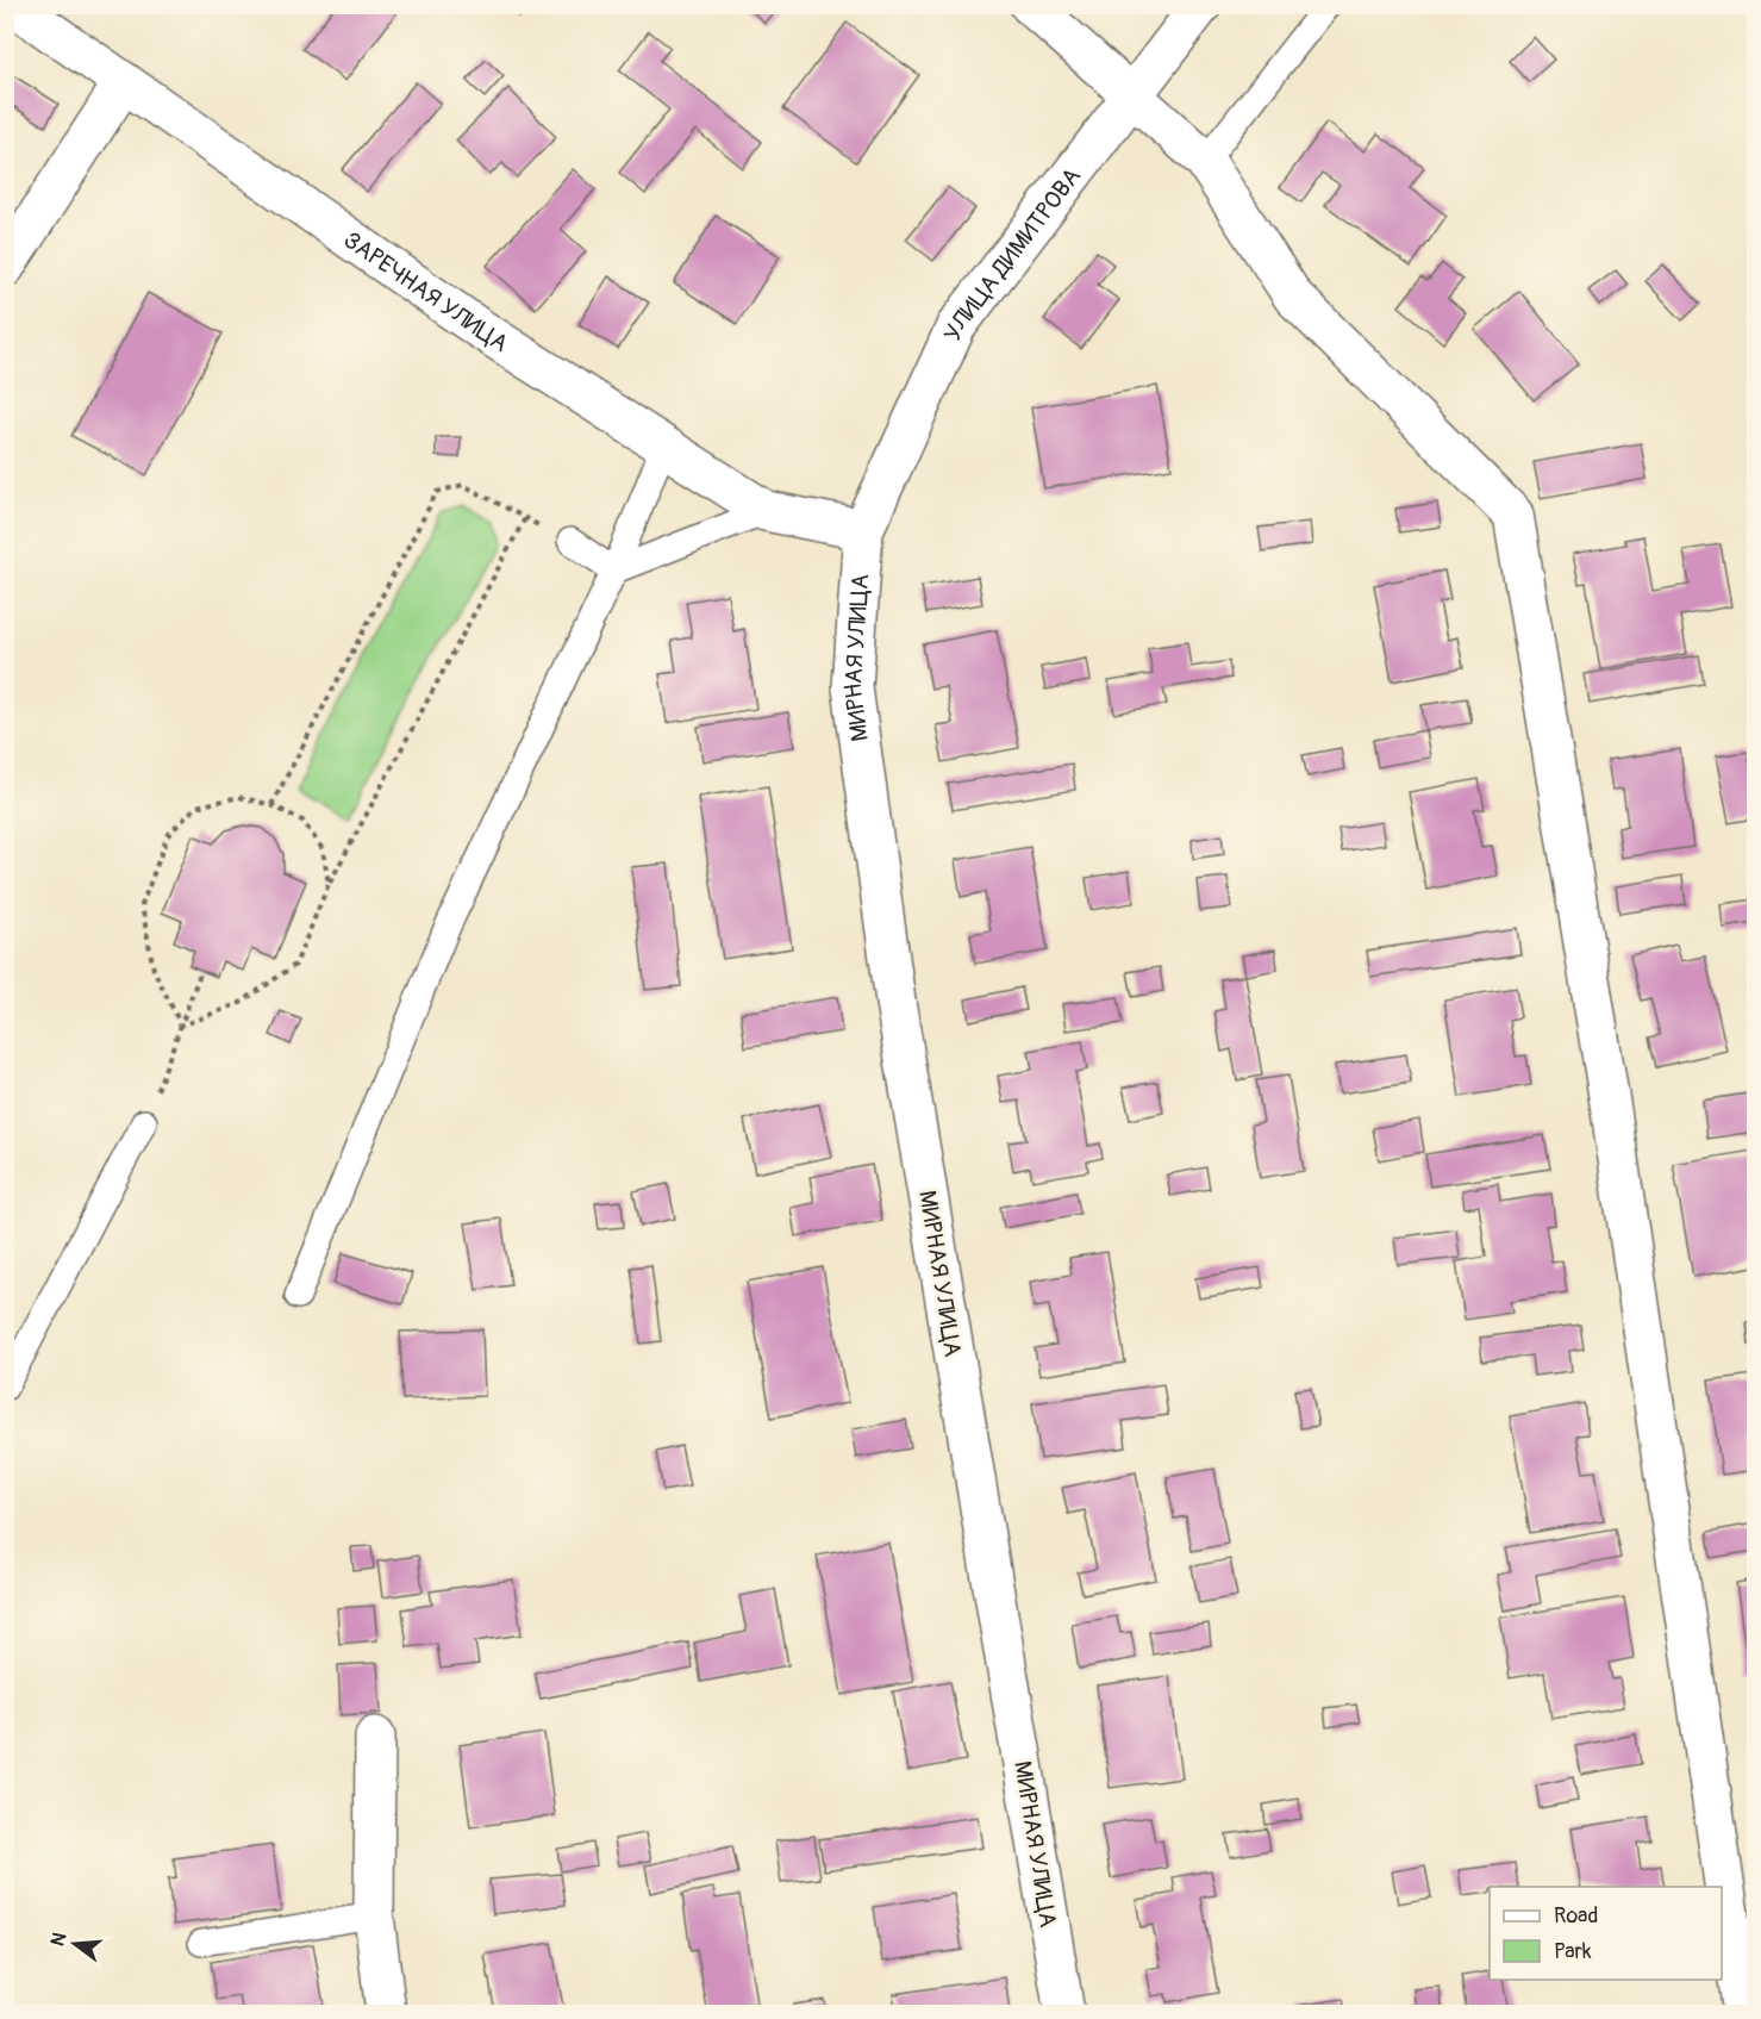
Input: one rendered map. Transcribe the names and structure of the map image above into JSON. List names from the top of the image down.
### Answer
{
  "streets": {
    "street": ["УЛИЦА ДИМИТРОВА", "ЗАРЕЧНАЯ УЛИЦА", "МИРНАЯ УЛИЦА"]
  },
  "crossings": [
    ["УЛИЦА ДИМИТРОВА", "ЗАРЕЧНАЯ УЛИЦА"],
    ["УЛИЦА ДИМИТРОВА", "МИРНАЯ УЛИЦА"],
    ["ЗАРЕЧНАЯ УЛИЦА", "МИРНАЯ УЛИЦА"]
  ],
  "legend": ["Road", "Park"],
  "north": "left"
}
